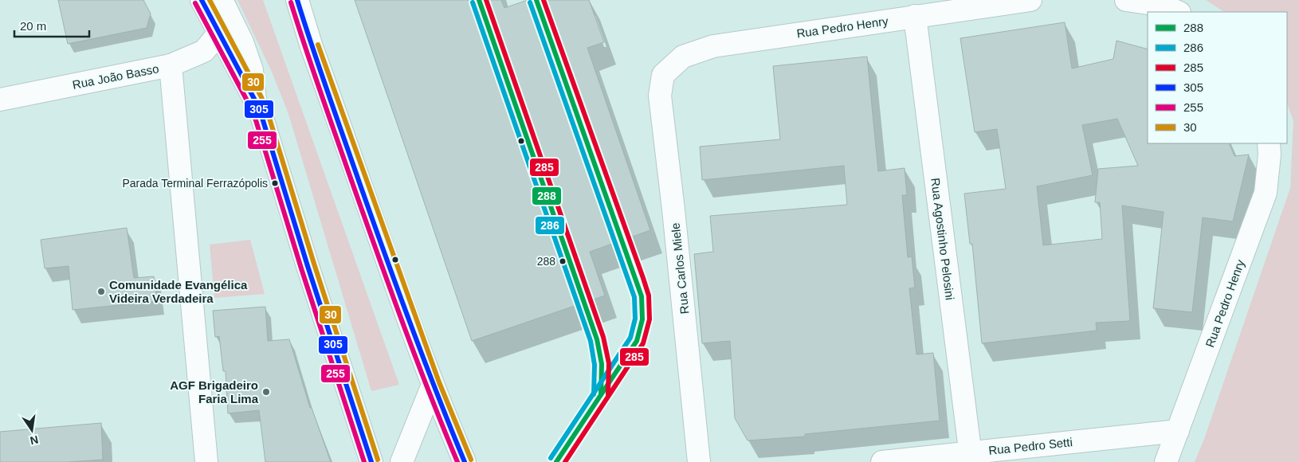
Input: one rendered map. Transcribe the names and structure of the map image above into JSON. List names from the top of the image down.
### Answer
{
  "streets": {
    "street": [
      "Rua Pedro Henry",
      "Rua João Basso",
      "Rua Agostinho Pelosini",
      "Rua Carlos Miele",
      "Rua Pedro Setti"
    ]
  },
  "crossings": [
    ["Rua Pedro Henry", "Rua Agostinho Pelosini"],
    ["Rua Pedro Henry", "Rua Carlos Miele"],
    ["Rua Pedro Henry", "Rua Pedro Setti"],
    ["Rua Agostinho Pelosini", "Rua Pedro Setti"]
  ],
  "places": [
    "Parada Terminal Ferrazópolis",
    "288",
    "Comunidade Evangélica Videira Verdadeira",
    "AGF Brigadeiro Faria Lima"
  ],
  "lines": [
    "transit line 288",
    "transit line 285",
    "transit line 305",
    "transit line 30",
    "transit line 286",
    "transit line 255"
  ],
  "legend": [
    "288",
    "286",
    "285",
    "305",
    "255",
    "30"
  ],
  "scale_bar": "20 m",
  "north": "bottom"
}
